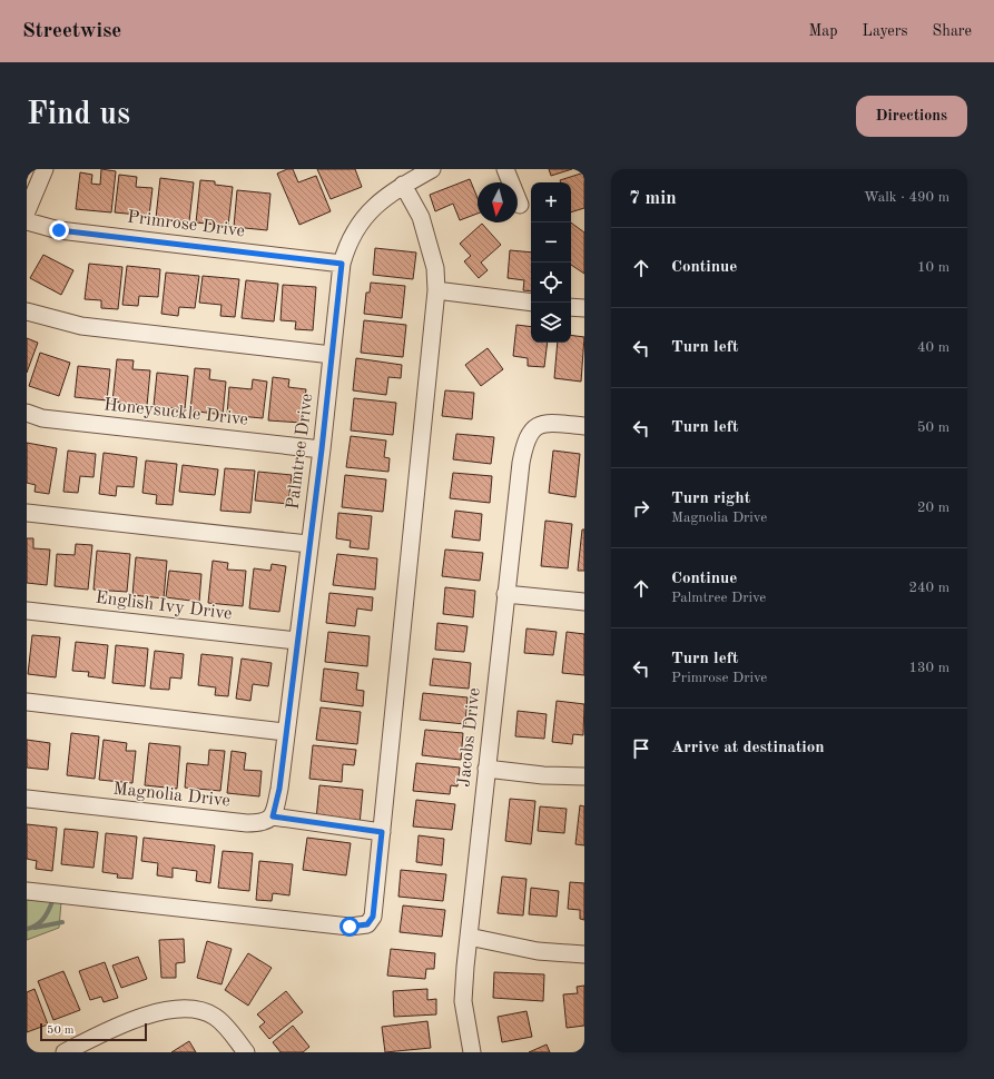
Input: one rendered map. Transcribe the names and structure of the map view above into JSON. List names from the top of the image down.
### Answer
{
  "streets": {
    "street": [
      "Primrose Drive",
      "Honeysuckle Drive",
      "Palmtree Drive",
      "English Ivy Drive",
      "Jacobs Drive",
      "Magnolia Drive"
    ]
  },
  "crossings": [
    ["Primrose Drive", "Palmtree Drive"],
    ["Honeysuckle Drive", "Palmtree Drive"],
    ["Palmtree Drive", "English Ivy Drive"],
    ["Palmtree Drive", "Magnolia Drive"]
  ],
  "scale_bar": "50 m",
  "north": "bottom",
  "page": {
    "header": "Streetwise",
    "nav": ["Map", "Layers", "Share"],
    "buttons": "Directions",
    "title": "Find us",
    "heading": ["7 min", "Walk · 490 m"],
    "map_buttons": ["+", "−"],
    "list": [
      ["Continue", "10 m"],
      ["Turn left", "40 m"],
      ["Turn left", "50 m"],
      ["Turn right", "Magnolia Drive", "20 m"],
      ["Continue", "Palmtree Drive", "240 m"],
      ["Turn left", "Primrose Drive", "130 m"],
      "Arrive at destination"
    ],
    "scale": "50 m"
  }
}
